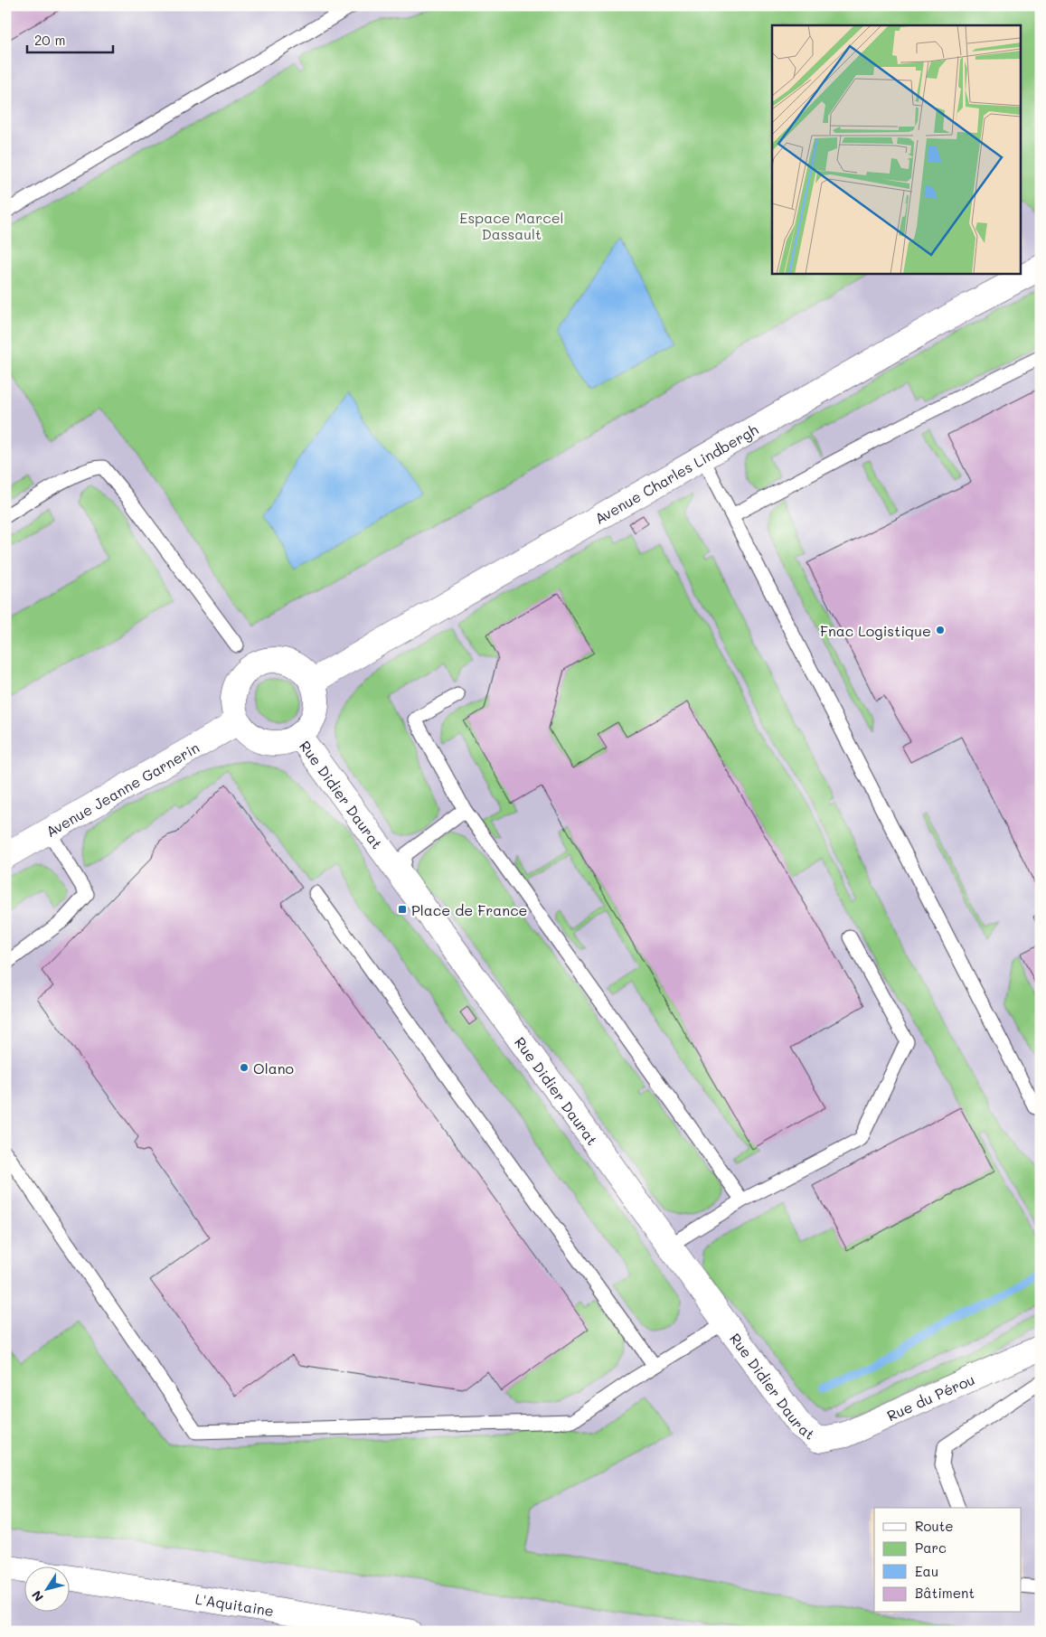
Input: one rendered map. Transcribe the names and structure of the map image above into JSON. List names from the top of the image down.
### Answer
{
  "streets": {
    "main road": [
      "Avenue Charles Lindbergh",
      "Avenue Jeanne Garnerin",
      "Rue Didier Daurat",
      "Rue du Pérou",
      "L'Aquitaine"
    ]
  },
  "crossings": [
    ["Avenue Charles Lindbergh", "Avenue Jeanne Garnerin"],
    ["Avenue Charles Lindbergh", "Rue Didier Daurat"],
    ["Avenue Jeanne Garnerin", "Rue Didier Daurat"],
    ["Rue Didier Daurat", "Rue du Pérou"]
  ],
  "parks": ["Espace Marcel Dassault"],
  "places": {
    "other": ["Fnac Logistique", "Olano"],
    "transit": ["Place de France"]
  },
  "legend": [
    "Route",
    "Parc",
    "Eau",
    "Bâtiment"
  ],
  "scale_bar": "20 m",
  "north": "bottom left"
}
